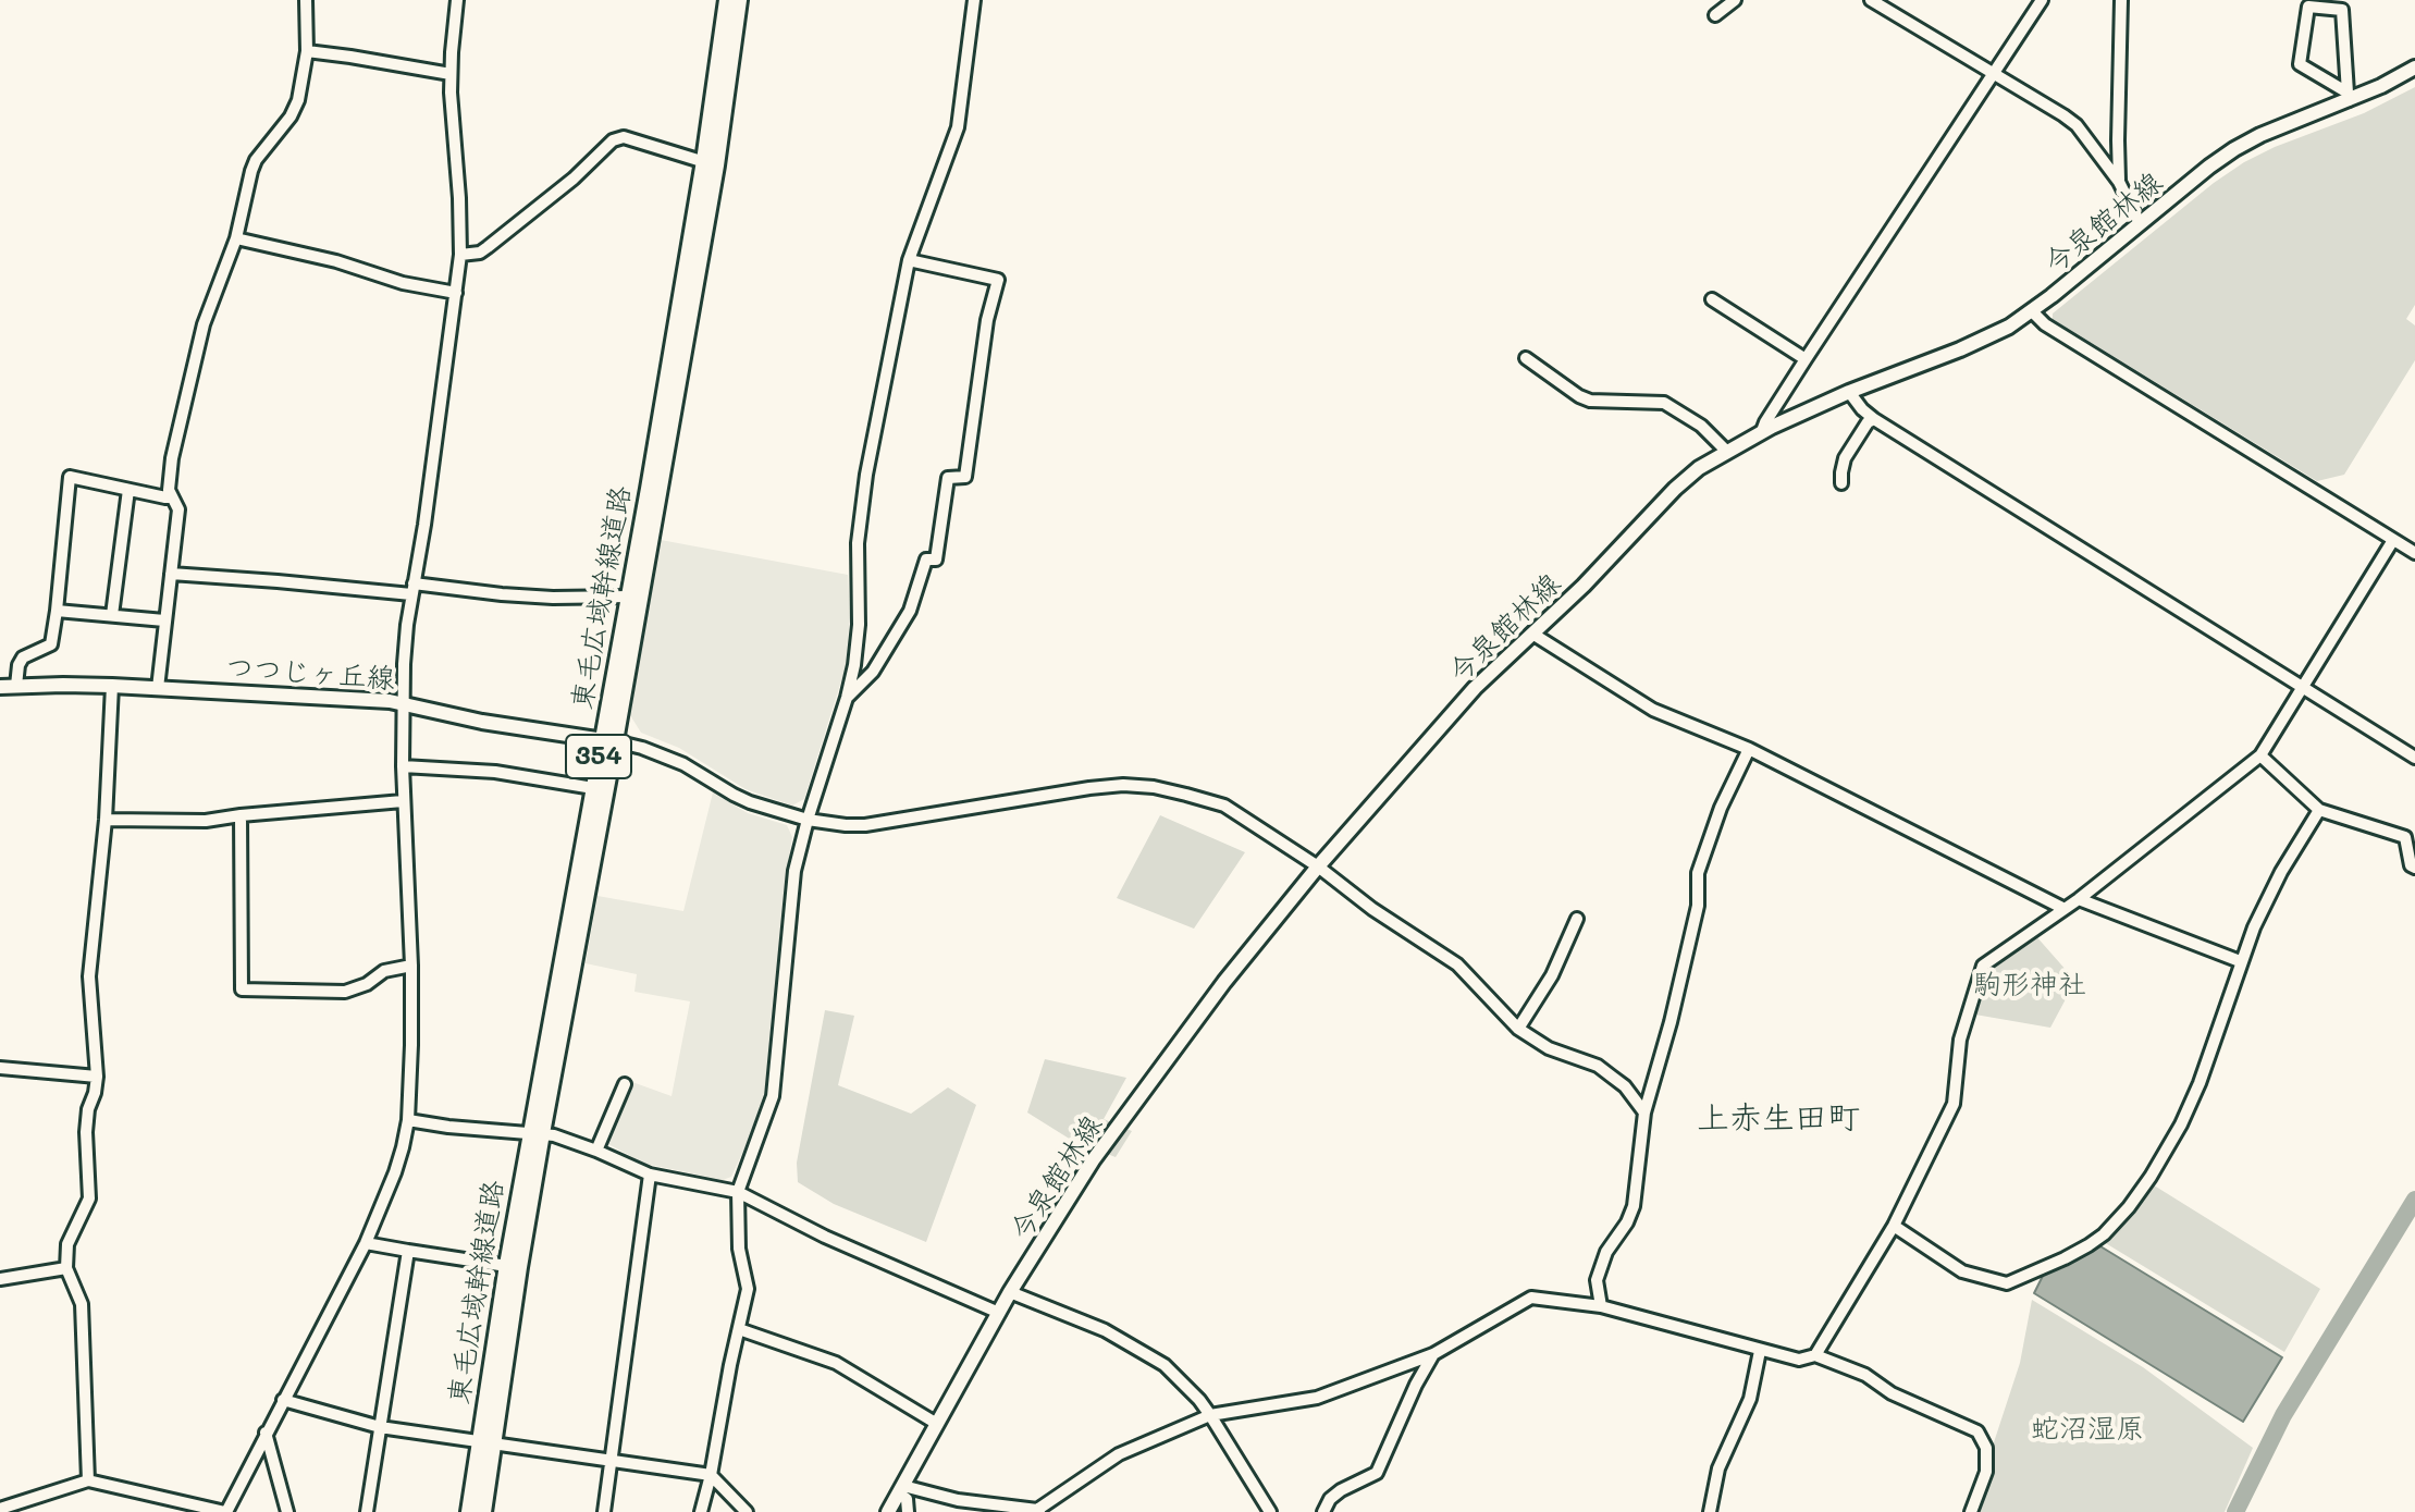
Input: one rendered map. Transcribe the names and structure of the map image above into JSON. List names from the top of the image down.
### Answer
{
  "streets": {
    "highway": ["東毛広域幹線道路", "354"],
    "main road": ["今泉館林線", "つつじヶ丘線"]
  },
  "crossings": [
    ["東毛広域幹線道路", "つつじヶ丘線"]
  ],
  "districts": ["上赤生田町"],
  "parks": ["駒形神社", "蛇沼湿原"]
}
